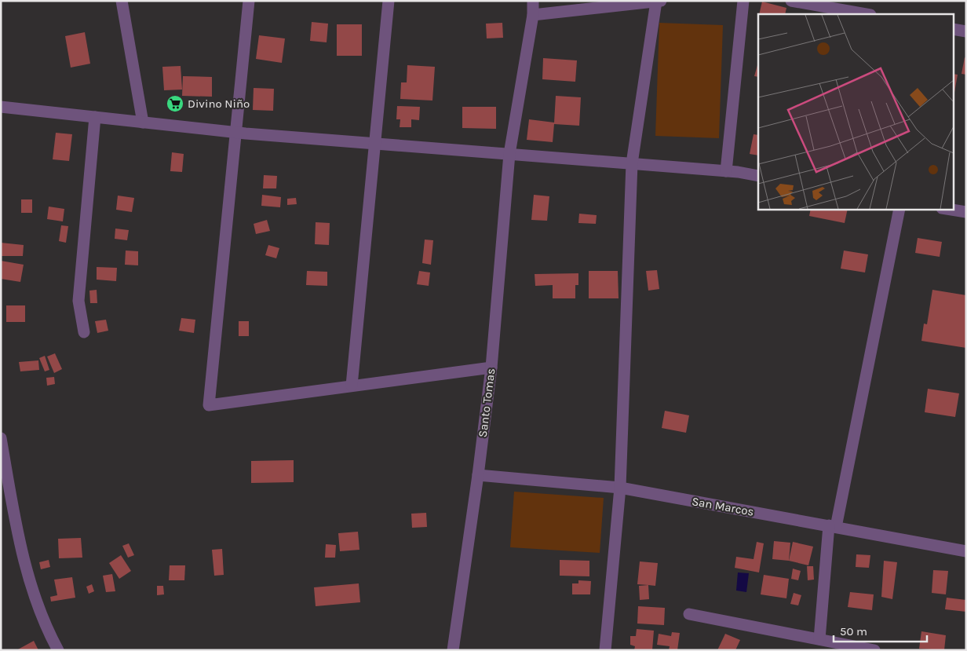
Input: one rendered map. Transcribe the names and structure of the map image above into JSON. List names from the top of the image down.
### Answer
{
  "streets": {
    "street": ["Santo Tomas", "San Marcos"]
  },
  "crossings": [
    ["Santo Tomas", "San Marcos"]
  ],
  "places": {
    "supermarket": ["Divino Niño"]
  },
  "scale_bar": "50 m"
}
